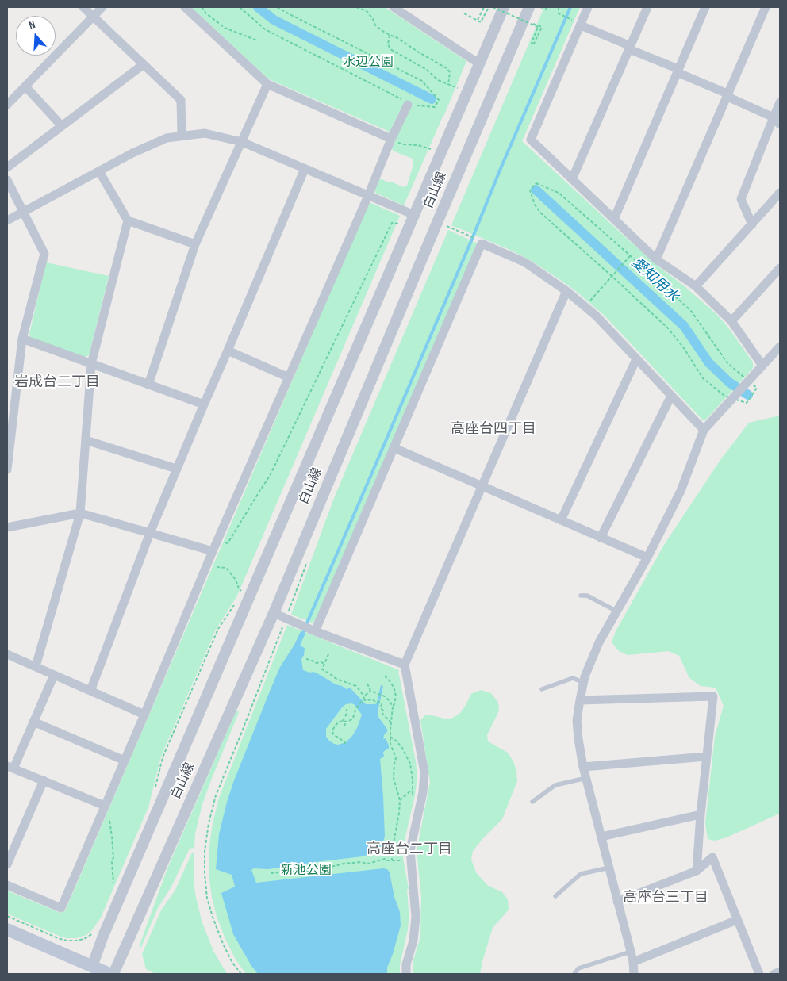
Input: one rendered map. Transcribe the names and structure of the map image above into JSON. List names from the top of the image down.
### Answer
{
  "streets": {
    "street": ["白山線"]
  },
  "districts": [
    "岩成台二丁目",
    "高座台四丁目",
    "高座台二丁目",
    "高座台三丁目"
  ],
  "water": ["愛知用水"],
  "parks": ["水辺公園", "新池公園"],
  "north": "top"
}
